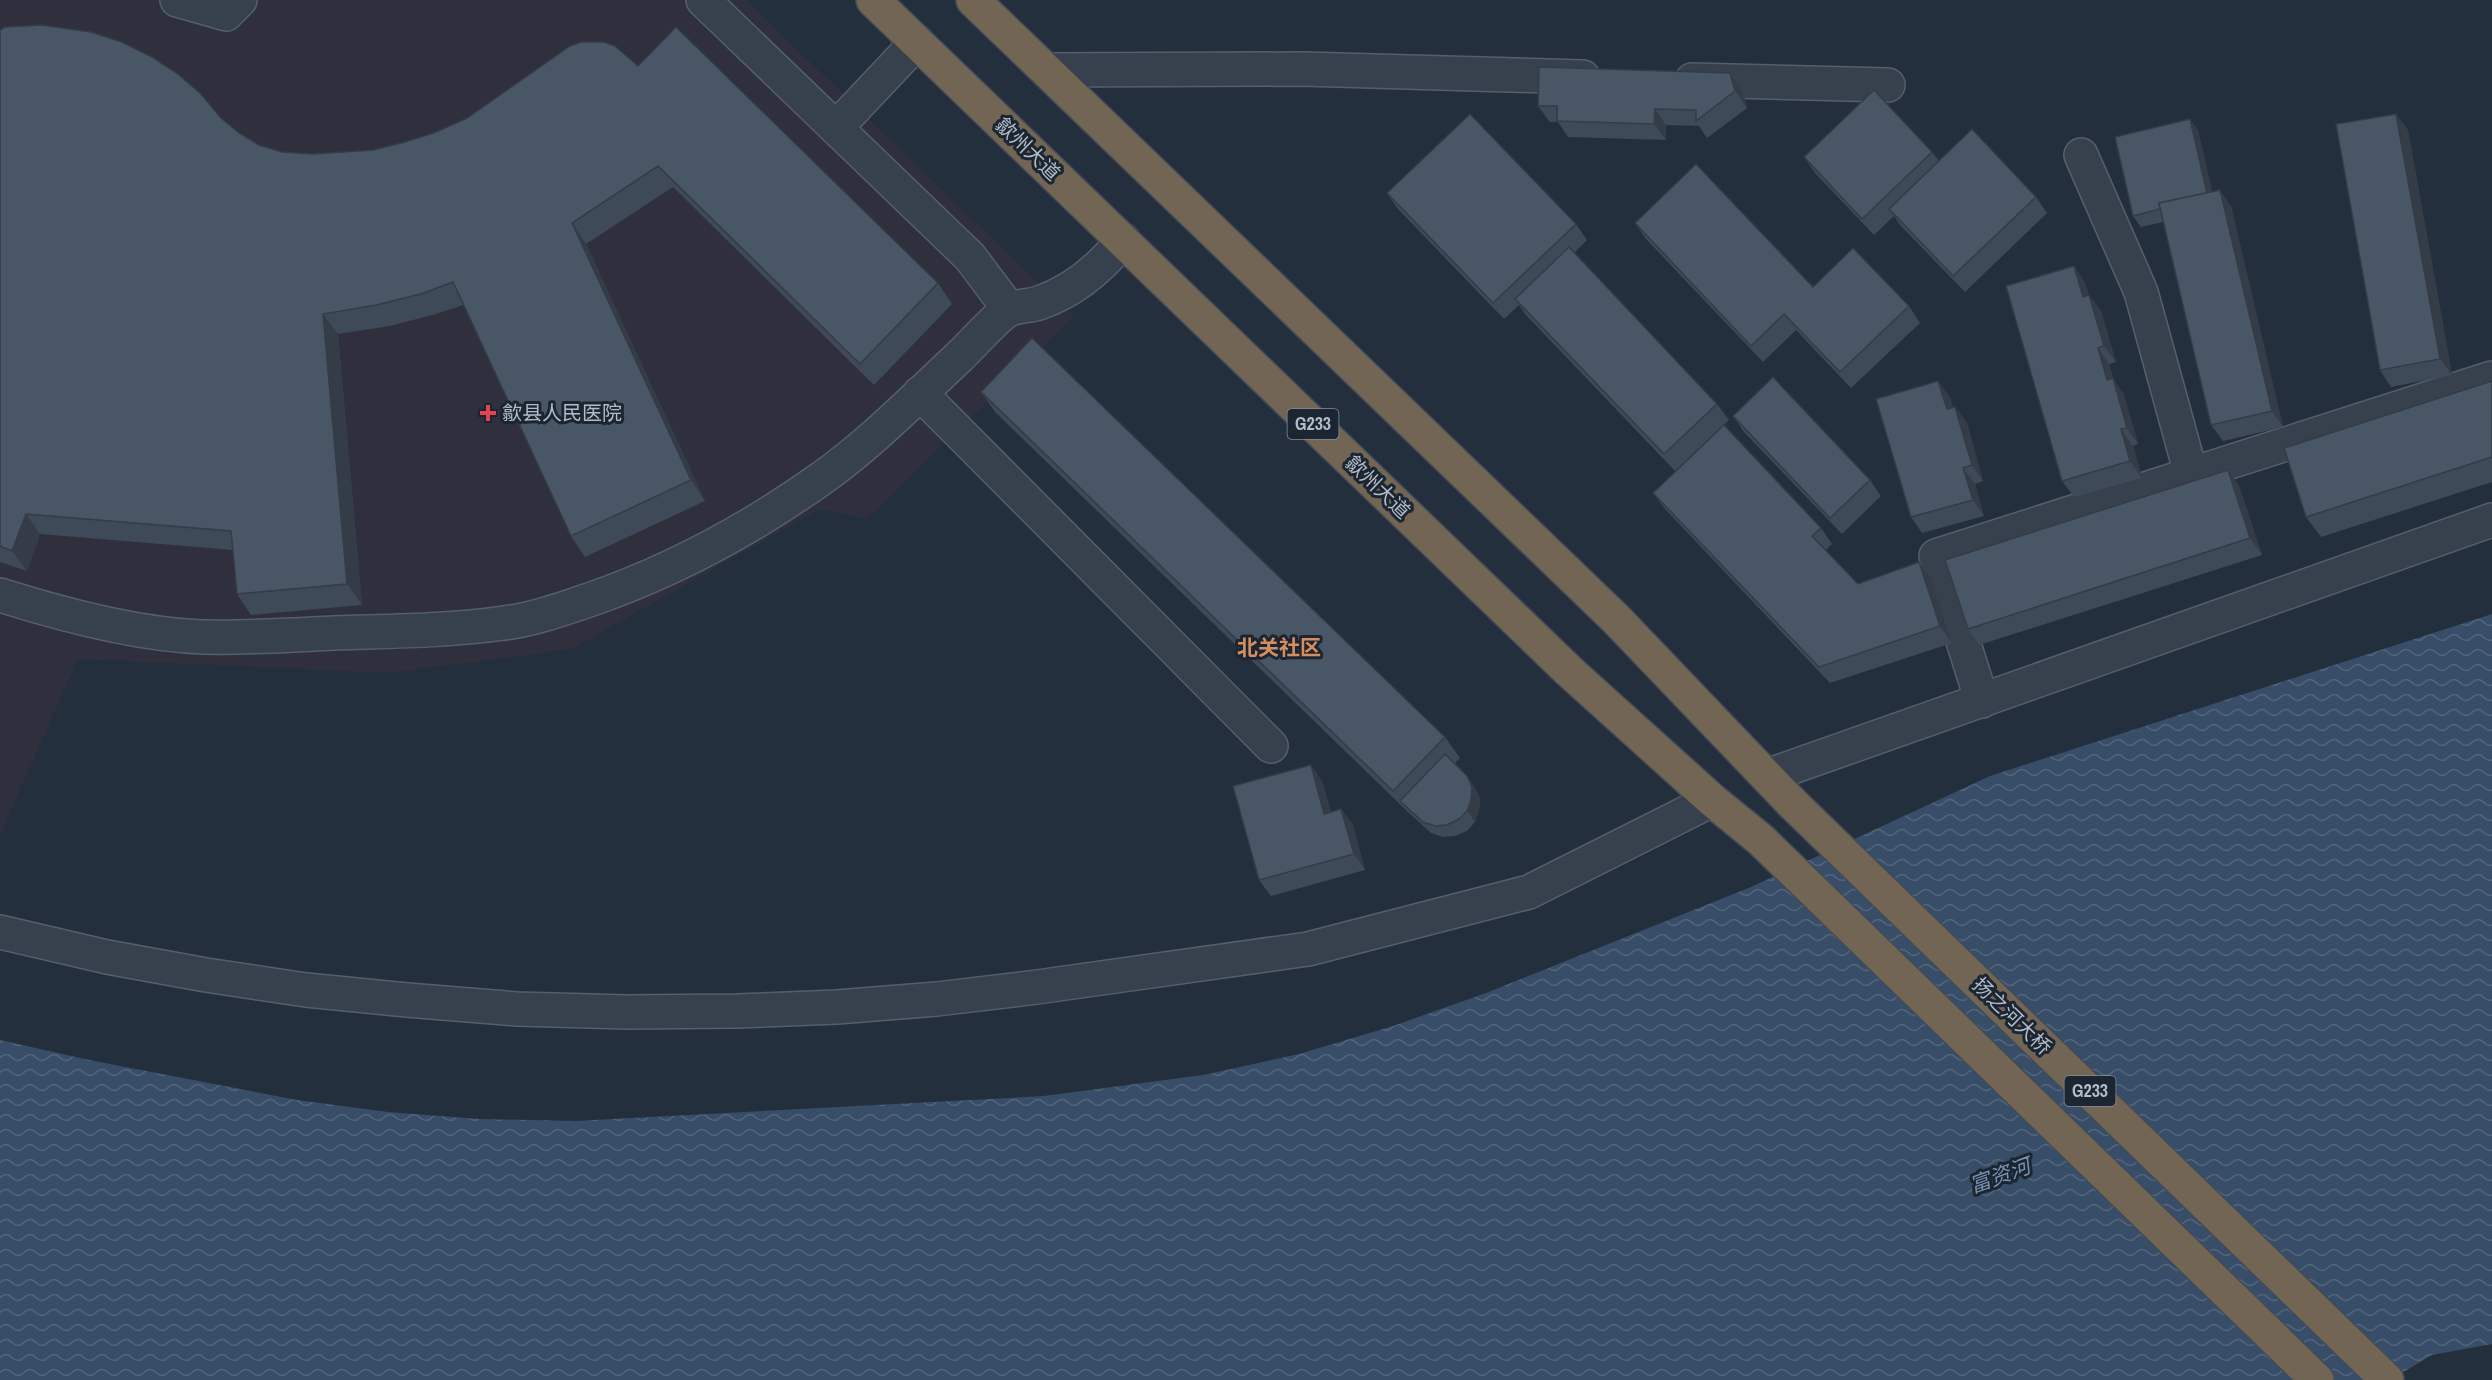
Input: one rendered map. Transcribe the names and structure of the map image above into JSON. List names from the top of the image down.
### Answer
{
  "streets": {
    "highway": ["歙州大道", "G233", "扬之河大桥"]
  },
  "crossings": [
    ["G233", "扬之河大桥"]
  ],
  "districts": ["北关社区"],
  "water": ["富资河"],
  "places": {
    "health": ["歙县人民医院"]
  }
}
